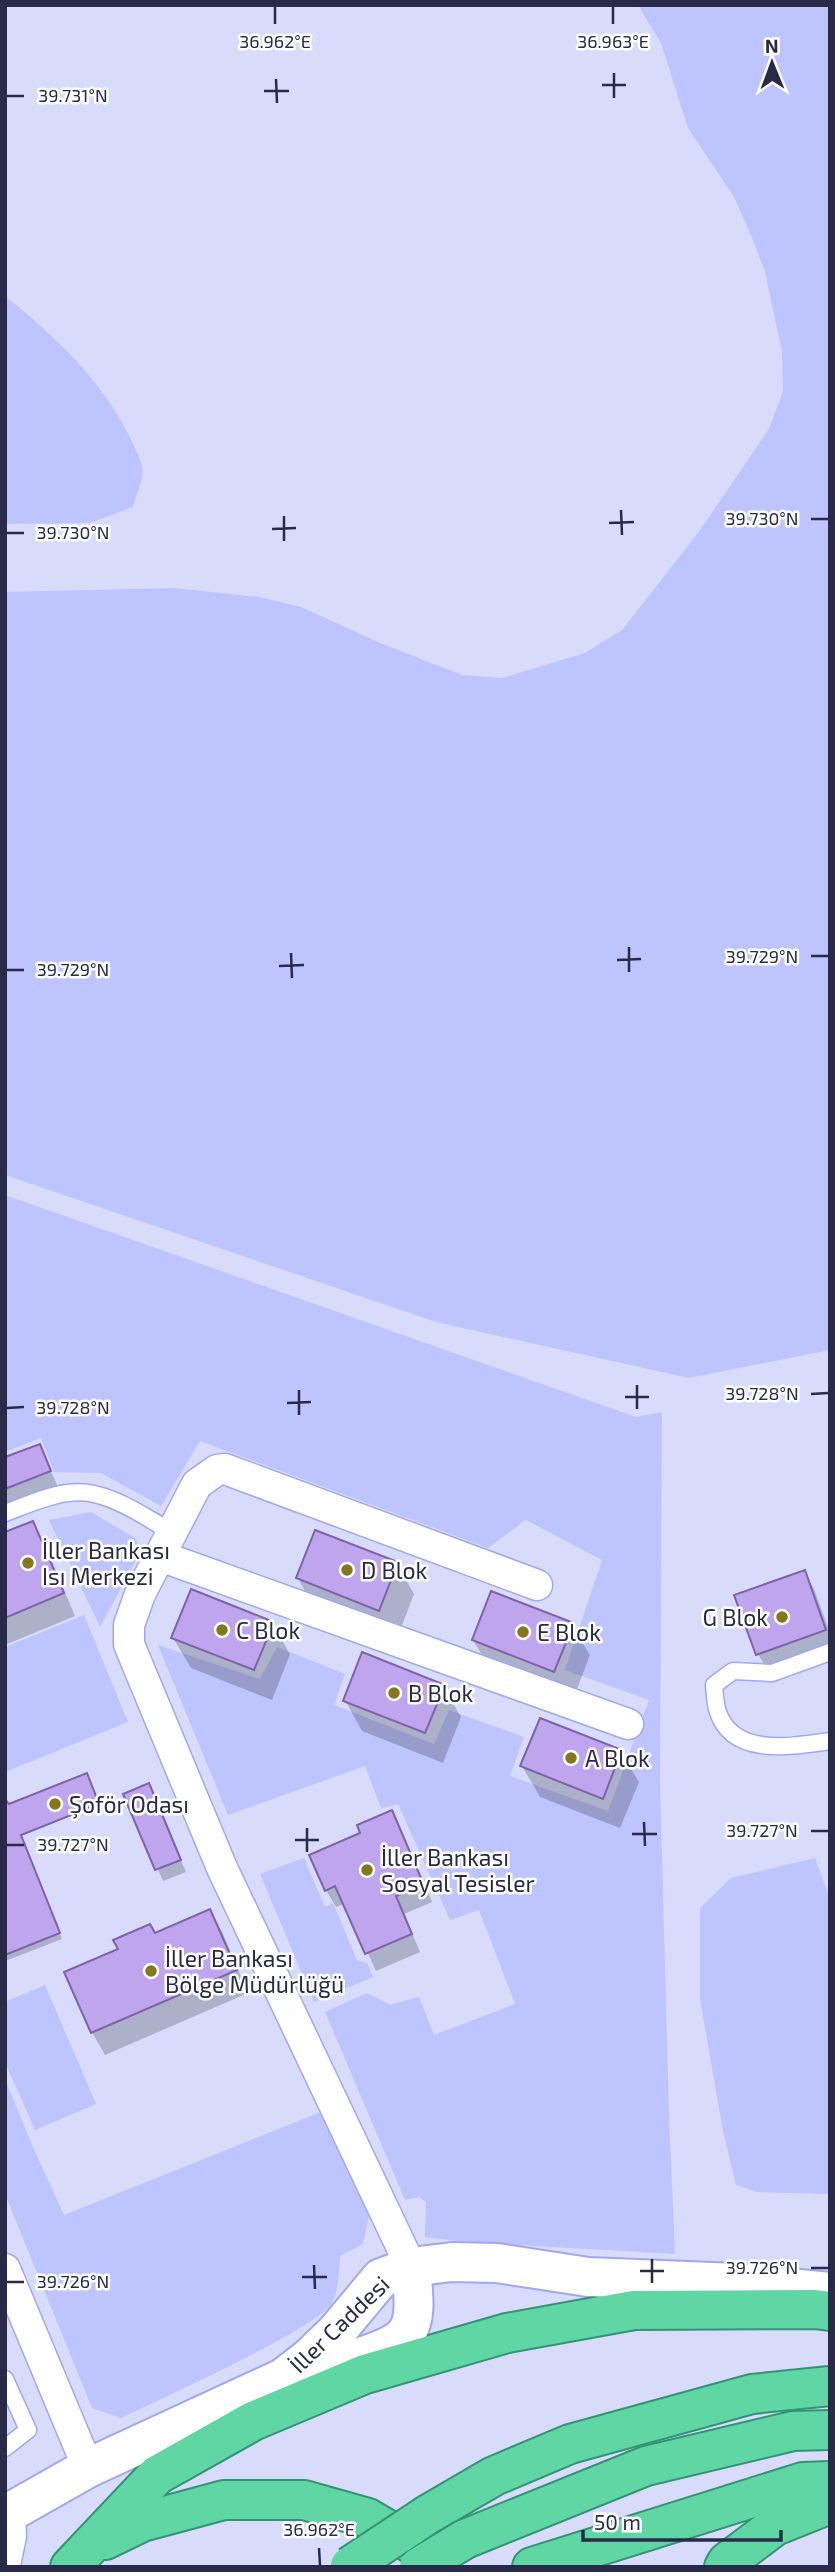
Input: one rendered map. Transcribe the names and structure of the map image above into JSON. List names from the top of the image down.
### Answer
{
  "streets": {
    "street": ["İller Caddesi"]
  },
  "places": [
    "İller Bankası Isı Merkezi",
    "D Blok",
    "G Blok",
    "C Blok",
    "E Blok",
    "B Blok",
    "A Blok",
    "Şoför Odası",
    "İller Bankası Sosyal Tesisler",
    "İller Bankası Bölge Müdürlüğü"
  ],
  "scale_bar": "50 m",
  "north": "top",
  "coordinates": [
    "36.962°E",
    "36.963°E",
    "39.731°N",
    "39.730°N",
    "39.729°N",
    "39.728°N",
    "39.727°N",
    "39.726°N"
  ]
}
